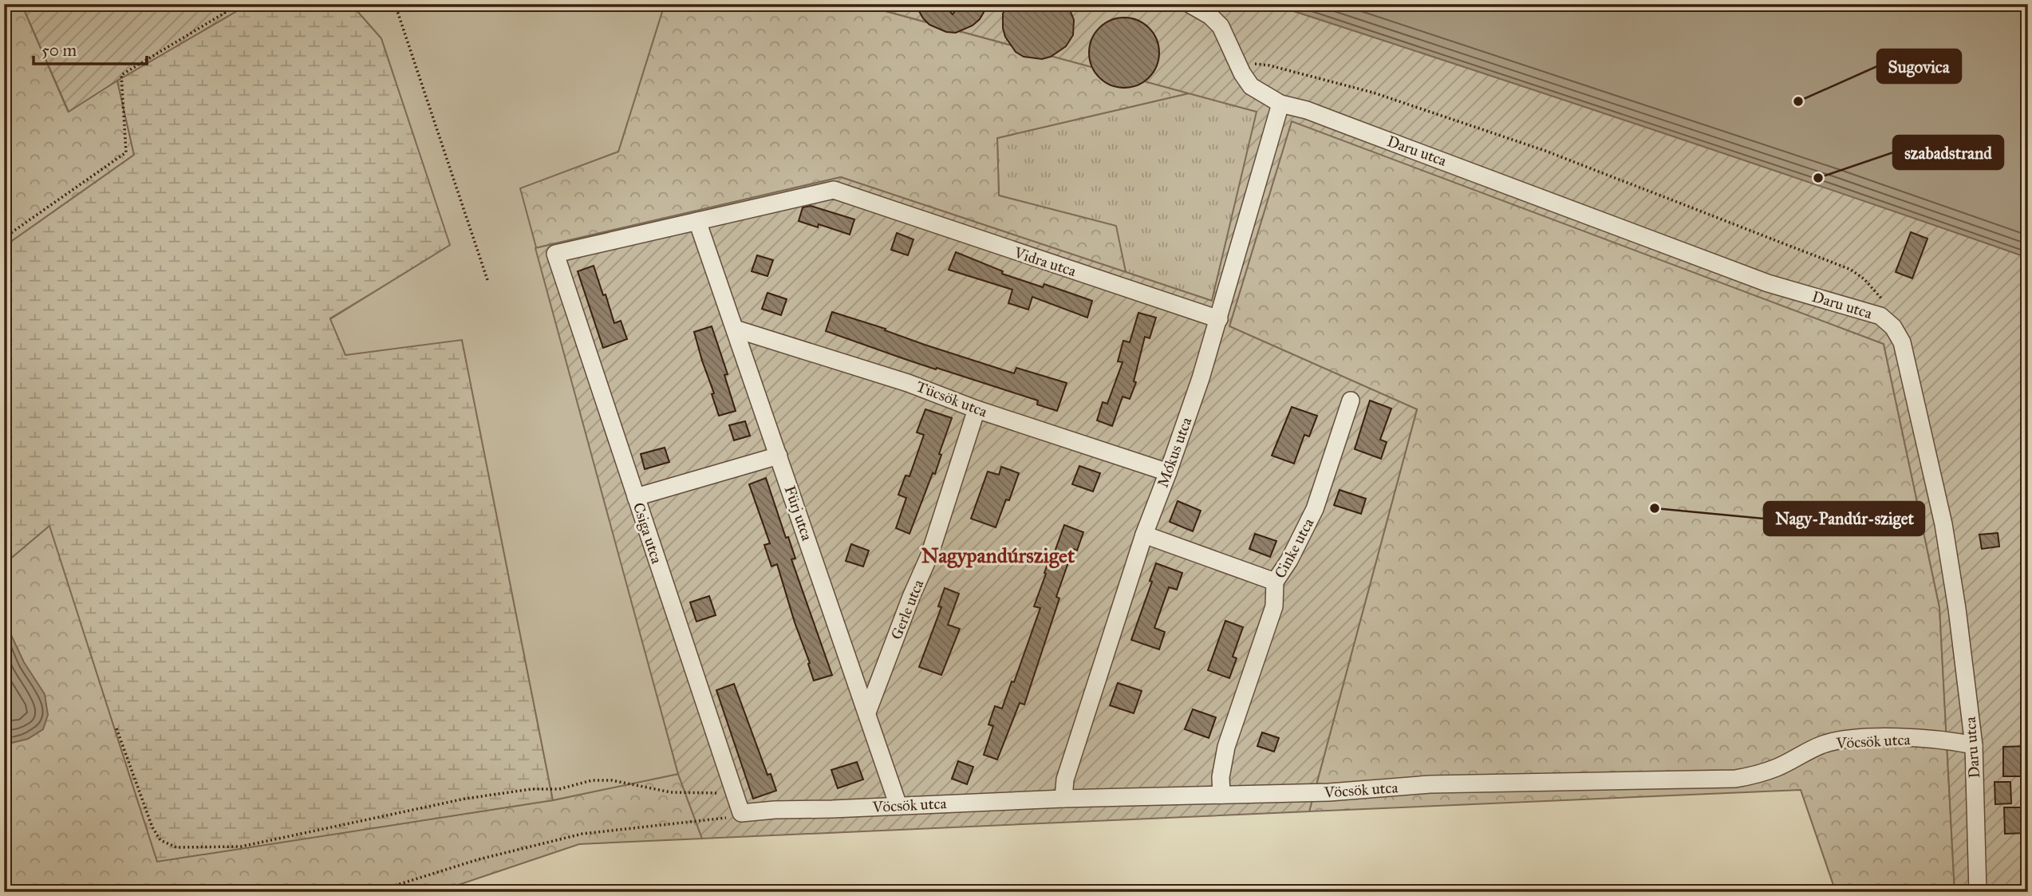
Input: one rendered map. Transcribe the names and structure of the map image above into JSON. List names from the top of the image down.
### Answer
{
  "streets": {
    "street": [
      "Daru utca",
      "Vidra utca",
      "Tücsök utca",
      "Mókus utca",
      "Fürj utca",
      "Csiga utca",
      "Cinke utca",
      "Gerle utca",
      "Vöcsök utca"
    ]
  },
  "crossings": [
    ["Daru utca", "Mókus utca"],
    ["Daru utca", "Vöcsök utca"],
    ["Vidra utca", "Mókus utca"],
    ["Vidra utca", "Fürj utca"],
    ["Vidra utca", "Csiga utca"],
    ["Tücsök utca", "Mókus utca"],
    ["Tücsök utca", "Fürj utca"],
    ["Tücsök utca", "Gerle utca"],
    ["Mókus utca", "Vöcsök utca"],
    ["Fürj utca", "Gerle utca"],
    ["Fürj utca", "Vöcsök utca"],
    ["Csiga utca", "Vöcsök utca"],
    ["Cinke utca", "Vöcsök utca"]
  ],
  "districts": ["Nagypandúrsziget"],
  "places": ["Sugovica", "szabadstrand", "Nagy-Pandúr-sziget"],
  "scale_bar": "50 m"
}
